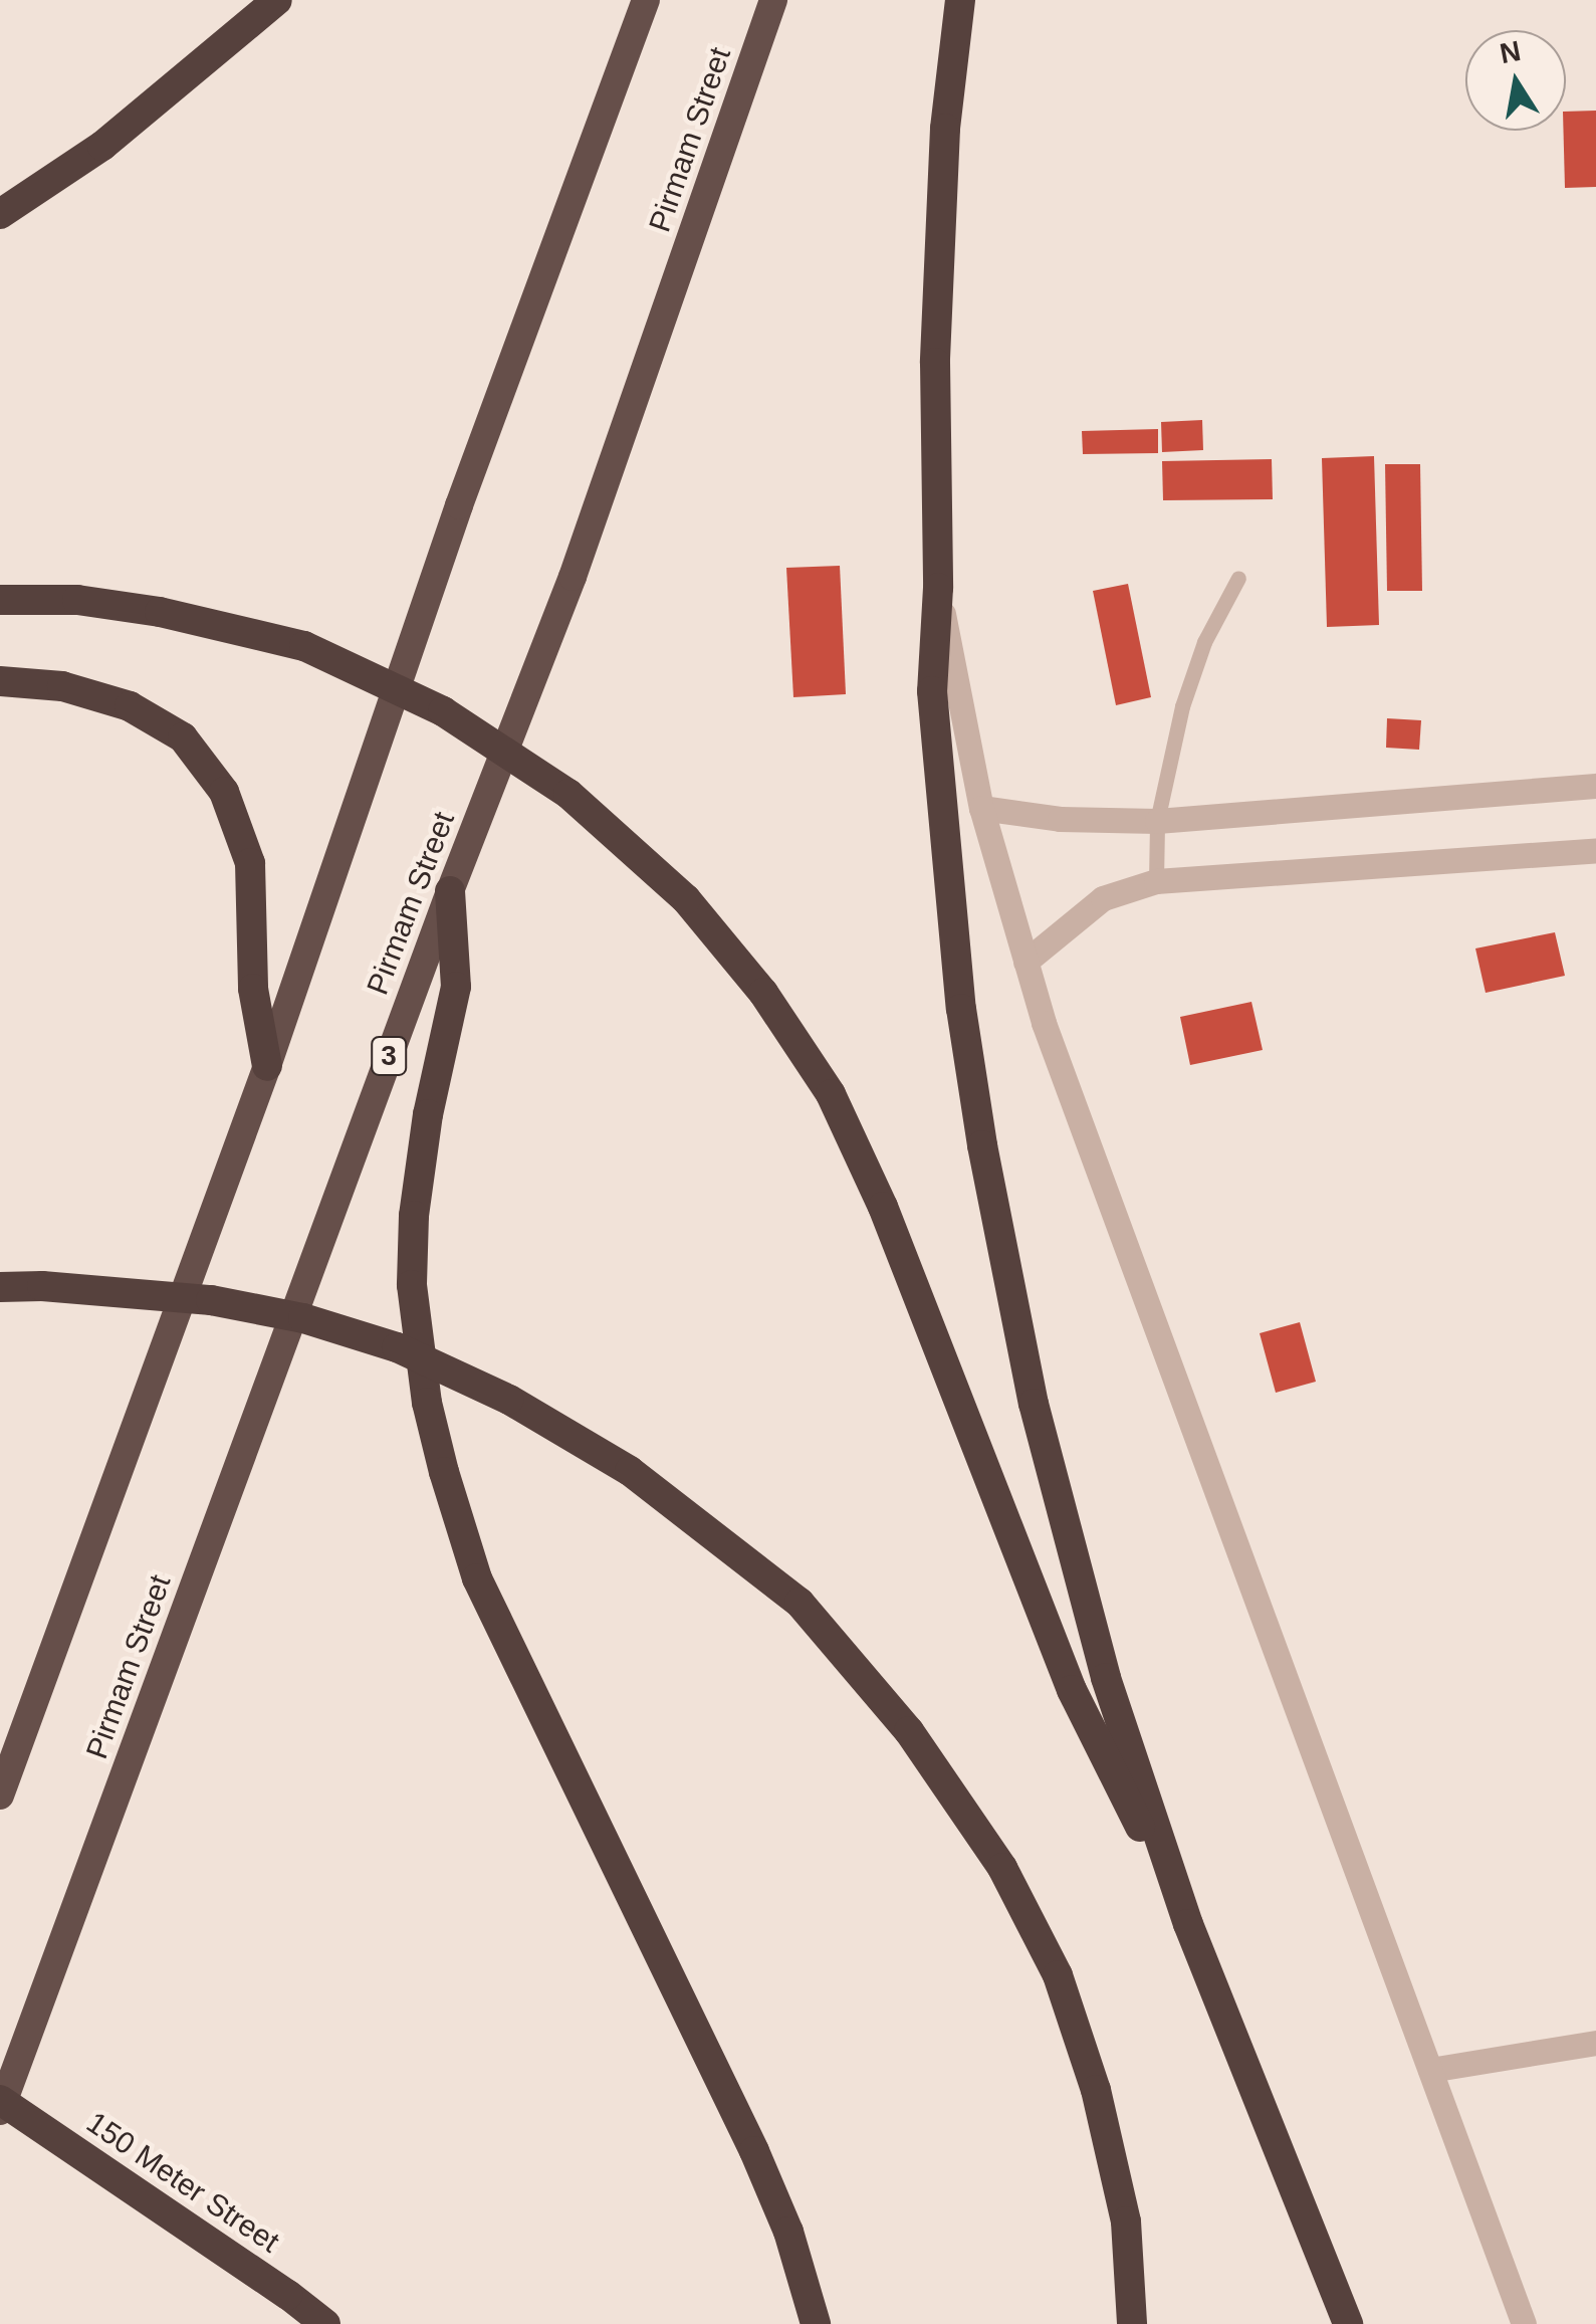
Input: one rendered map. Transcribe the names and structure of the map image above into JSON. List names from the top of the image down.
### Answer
{
  "streets": {
    "highway": ["Pirmam Street", "3", "150 Meter Street"]
  },
  "north": "top"
}
